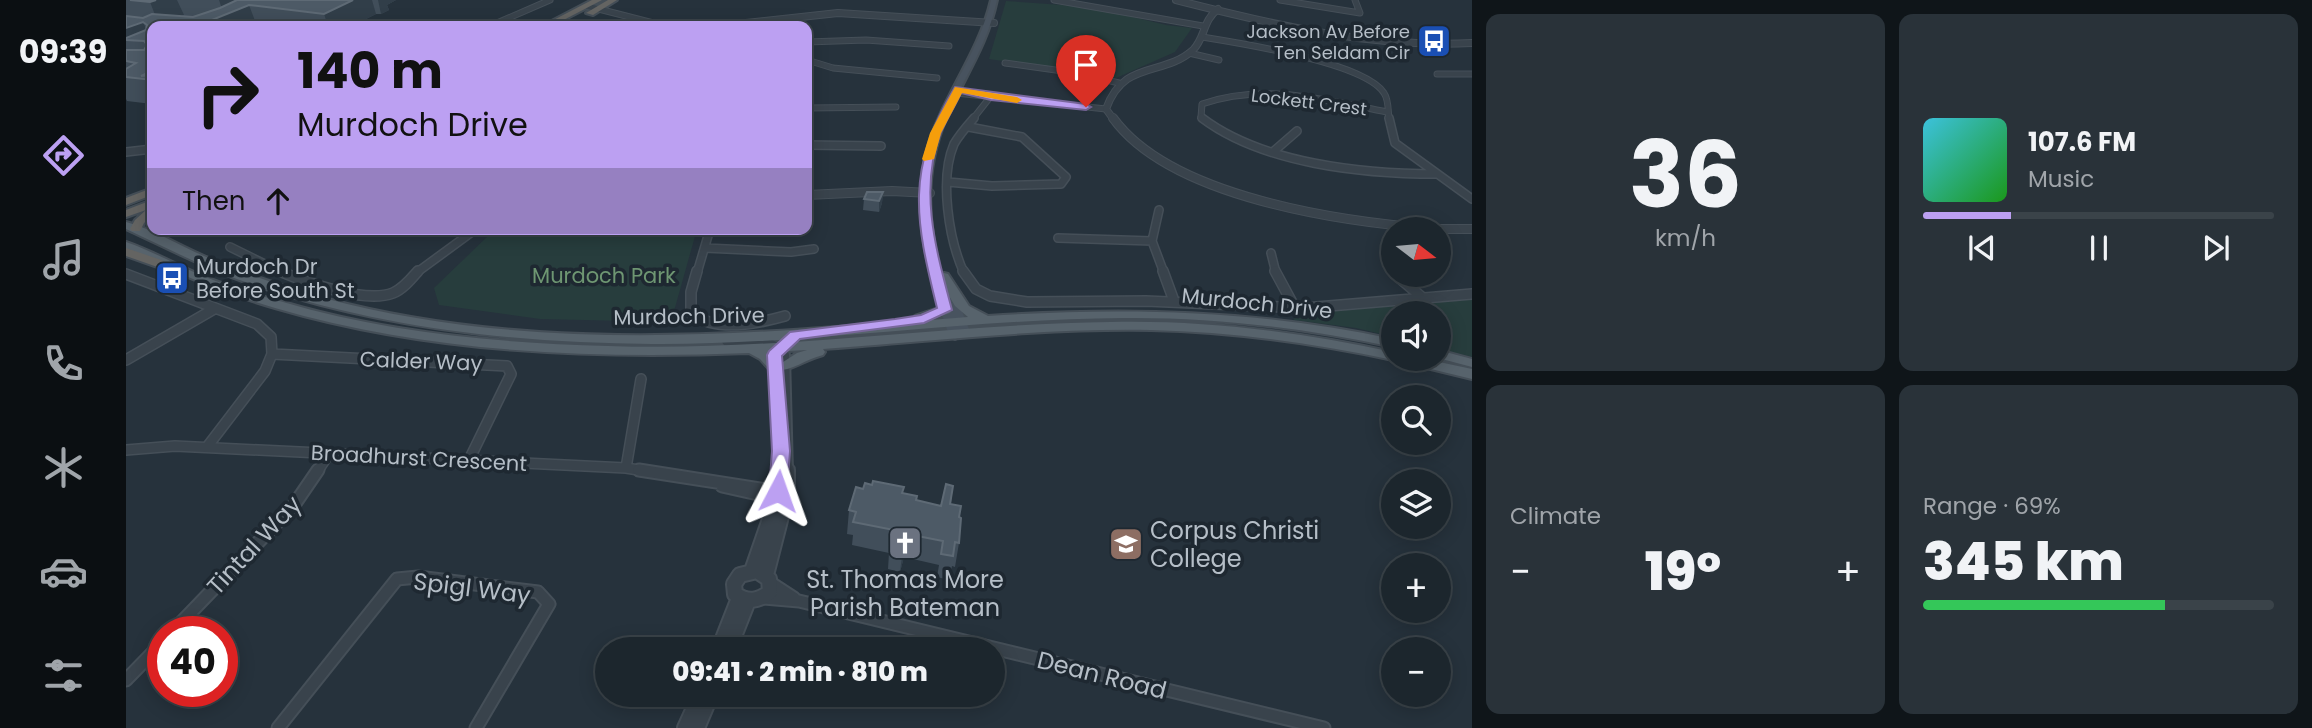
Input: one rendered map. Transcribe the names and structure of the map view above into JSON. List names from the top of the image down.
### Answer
{
  "streets": {
    "main road": ["Murdoch Drive"],
    "street": [
      "Lockett Crest",
      "Calder Way",
      "Broadhurst Crescent",
      "Tintal Way",
      "Spigl Way",
      "Dean Road"
    ]
  },
  "crossings": [
    ["Calder Way", "Broadhurst Crescent"],
    ["Broadhurst Crescent", "Tintal Way"]
  ],
  "parks": ["Murdoch Park"],
  "places": {
    "bus stop": ["Jackson Av Before Ten Seldam Cir", "Murdoch Dr Before South St"],
    "church": ["St. Thomas More Parish Bateman"],
    "school or university": ["Corpus Christi College"]
  },
  "north": "right",
  "page": {
    "tabs": "09:39",
    "tile": [
      ["36", "km/h"],
      "Climate",
      ["Range · 69%", "345 km"]
    ],
    "turn": ["140 m", "Murdoch Drive"],
    "song": ["107.6 FM", "Music"],
    "then": "Then",
    "map_buttons": ["+", "−"],
    "heat": ["−", "19°", "+"],
    "limit": "40",
    "trip": "09:41 · 2 min · 810 m"
  }
}
